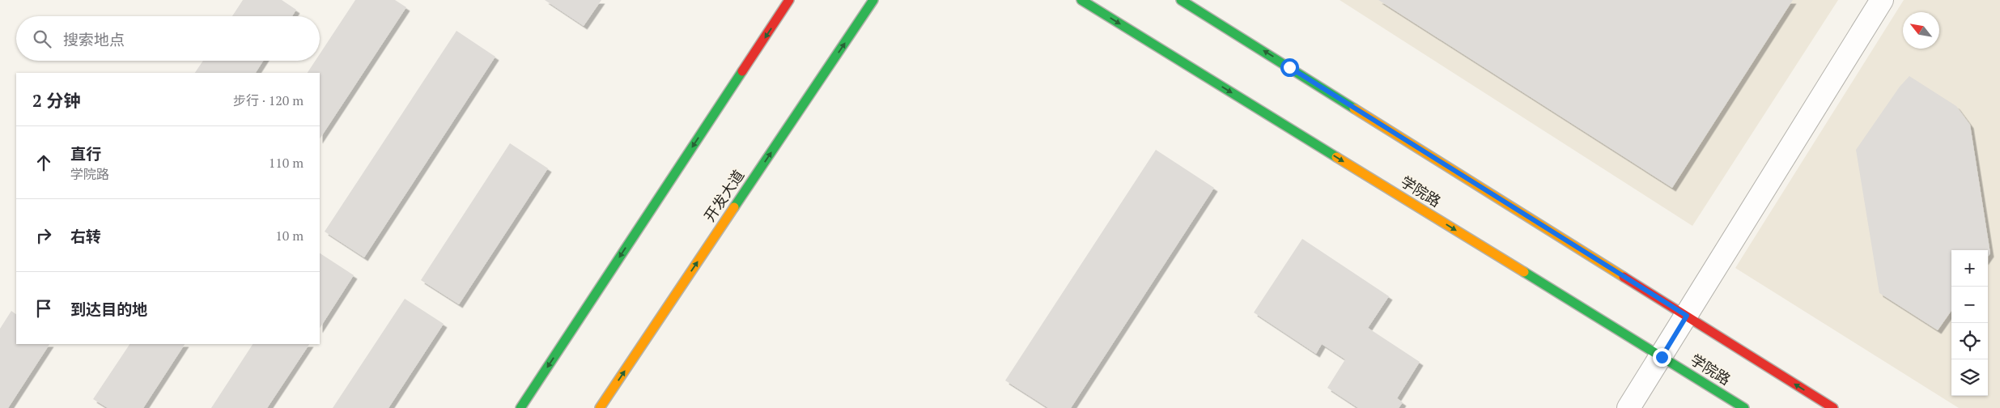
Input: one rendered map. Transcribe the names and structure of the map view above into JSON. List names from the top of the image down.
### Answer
{
  "streets": {
    "main road": ["学院路", "开发大道"]
  },
  "north": "top left",
  "page": {
    "search": "搜索地点",
    "heading": ["2 分钟", "步行 · 120 m"],
    "list": [
      ["直行", "学院路", "110 m"],
      ["右转", "10 m"],
      "到达目的地"
    ],
    "map_buttons": ["+", "−"]
  }
}
